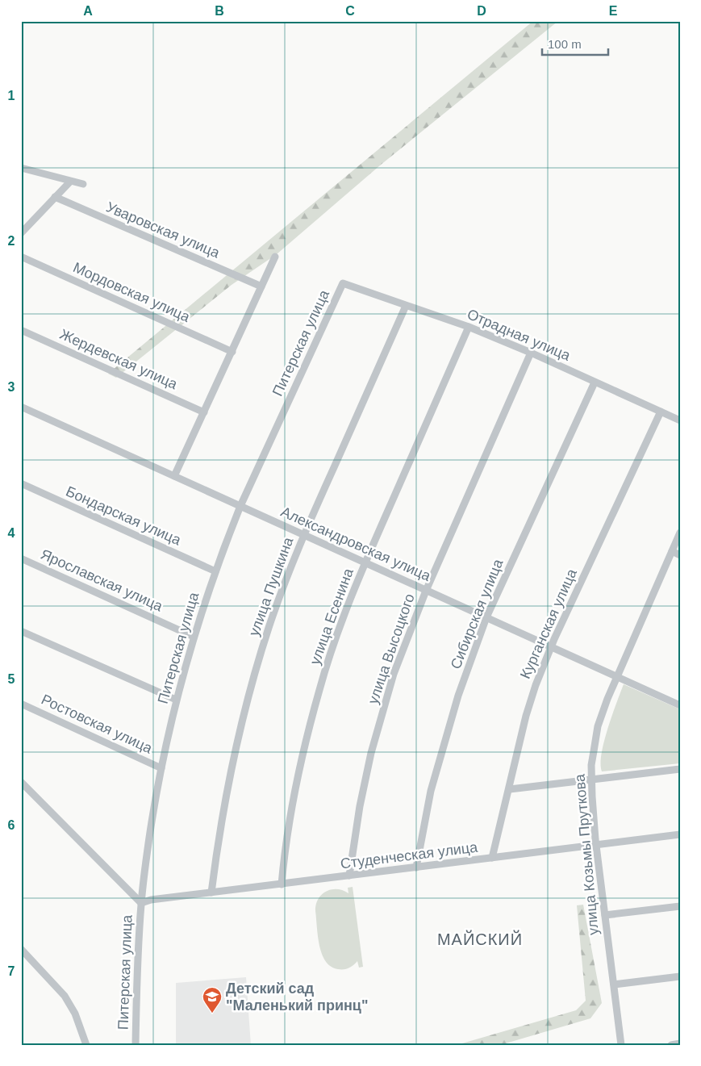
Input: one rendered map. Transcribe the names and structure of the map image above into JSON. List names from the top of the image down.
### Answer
{
  "streets": {
    "street": [
      "Уваровская улица",
      "Мордовская улица",
      "Отрадная улица",
      "Питерская улица",
      "Жердевская улица",
      "Бондарская улица",
      "Александровская улица",
      "Ярославская улица",
      "улица Пушкина",
      "Сибирская улица",
      "улица Есенина",
      "Курганская улица",
      "улица Высоцкого",
      "Ростовская улица",
      "улица Козьмы Пруткова",
      "Студенческая улица"
    ]
  },
  "crossings": [
    ["Отрадная улица", "Питерская улица"],
    ["Отрадная улица", "улица Пушкина"],
    ["Отрадная улица", "Сибирская улица"],
    ["Отрадная улица", "улица Есенина"],
    ["Отрадная улица", "Курганская улица"],
    ["Отрадная улица", "улица Высоцкого"],
    ["Питерская улица", "Бондарская улица"],
    ["Питерская улица", "Александровская улица"],
    ["Питерская улица", "Ярославская улица"],
    ["Питерская улица", "Ростовская улица"],
    ["Питерская улица", "Студенческая улица"],
    ["Александровская улица", "улица Пушкина"],
    ["Александровская улица", "Сибирская улица"],
    ["Александровская улица", "улица Есенина"],
    ["Александровская улица", "Курганская улица"],
    ["Александровская улица", "улица Высоцкого"],
    ["Александровская улица", "улица Козьмы Пруткова"],
    ["улица Пушкина", "Студенческая улица"],
    ["Сибирская улица", "Студенческая улица"],
    ["улица Есенина", "Студенческая улица"],
    ["Курганская улица", "Студенческая улица"],
    ["улица Высоцкого", "Студенческая улица"],
    ["улица Козьмы Пруткова", "Студенческая улица"]
  ],
  "districts": ["МАЙСКИЙ"],
  "places": {
    "school or university": ["Детский сад \"Маленький принц\""]
  },
  "scale_bar": "100 m",
  "grid": {
    "columns": [
      "A",
      "B",
      "C",
      "D",
      "E"
    ],
    "rows": [
      "1",
      "2",
      "3",
      "4",
      "5",
      "6",
      "7"
    ]
  }
}
